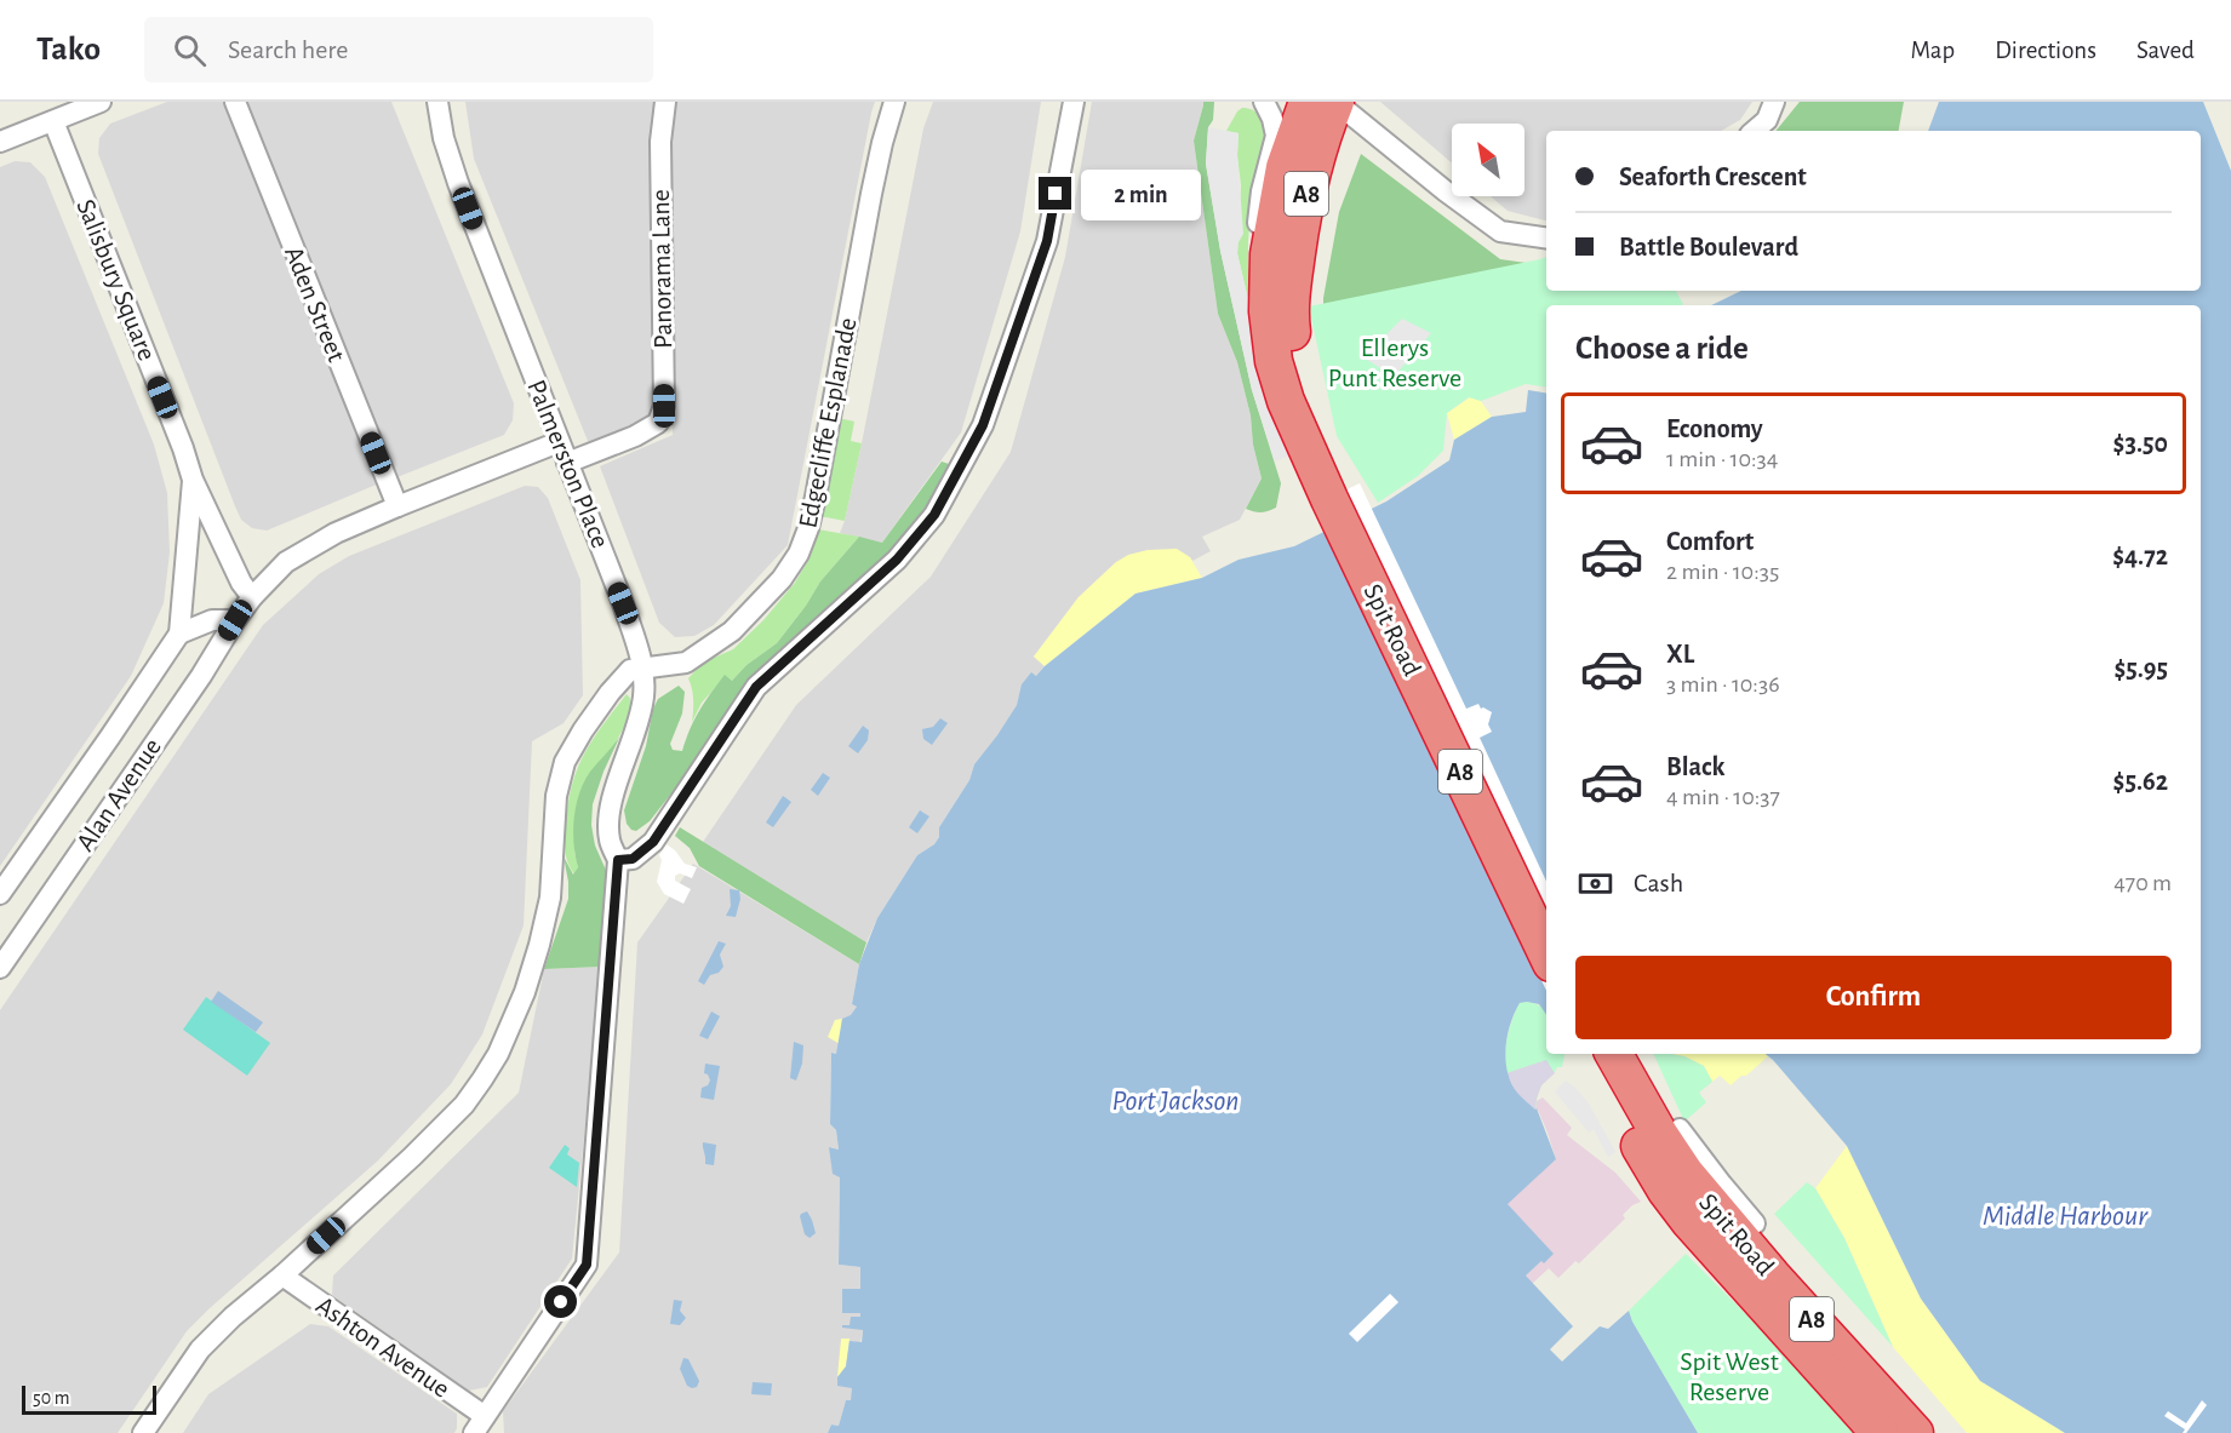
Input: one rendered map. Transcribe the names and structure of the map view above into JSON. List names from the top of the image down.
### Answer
{
  "streets": {
    "highway": ["A8", "Spit Road"],
    "street": [
      "Panorama Lane",
      "Salisbury Square",
      "Aden Street",
      "Edgecliffe Esplanade",
      "Palmerston Place",
      "Alan Avenue",
      "Ashton Avenue"
    ]
  },
  "crossings": [
    ["A8", "Spit Road"],
    ["Panorama Lane", "Palmerston Place"],
    ["Salisbury Square", "Alan Avenue"],
    ["Aden Street", "Alan Avenue"],
    ["Edgecliffe Esplanade", "Palmerston Place"],
    ["Palmerston Place", "Alan Avenue"],
    ["Palmerston Place", "Ashton Avenue"]
  ],
  "water": ["Port Jackson", "Middle Harbour"],
  "parks": ["Ellerys Punt Reserve", "Spit West Reserve"],
  "scale_bar": "50 m",
  "north": "top left",
  "page": {
    "header": "Tako",
    "search": "Search here",
    "nav": ["Map", "Directions", "Saved"],
    "banner": ["Seaforth Crescent", "Battle Boulevard"],
    "bubble": "2 min",
    "heading": "Choose a ride",
    "list": [
      {
        "name": "Economy",
        "note": "1 min · 10:34",
        "value": "$3.50"
      },
      {
        "name": "Comfort",
        "note": "2 min · 10:35",
        "value": "$4.72"
      },
      {
        "name": "XL",
        "note": "3 min · 10:36",
        "value": "$5.95"
      },
      {
        "name": "Black",
        "note": "4 min · 10:37",
        "value": "$5.62"
      }
    ],
    "pay": ["Cash", "470 m"],
    "buttons": "Confirm",
    "scale": "50 m"
  }
}
